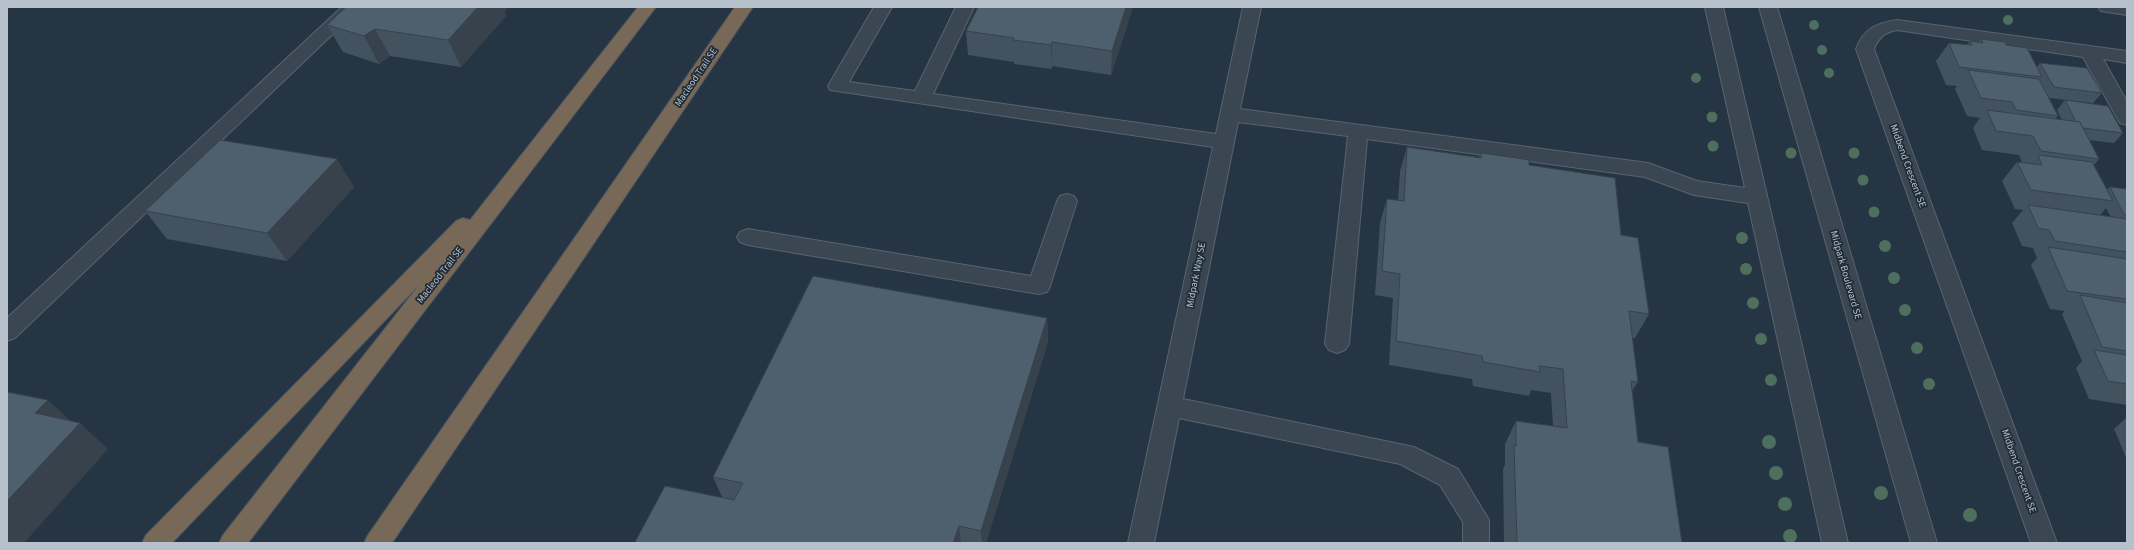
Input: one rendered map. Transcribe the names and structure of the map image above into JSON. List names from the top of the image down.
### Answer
{
  "streets": {
    "highway": ["Macleod Trail SE"],
    "street": ["Midbend Crescent SE", "Midpark Way SE", "Midpark Boulevard SE"]
  }
}
